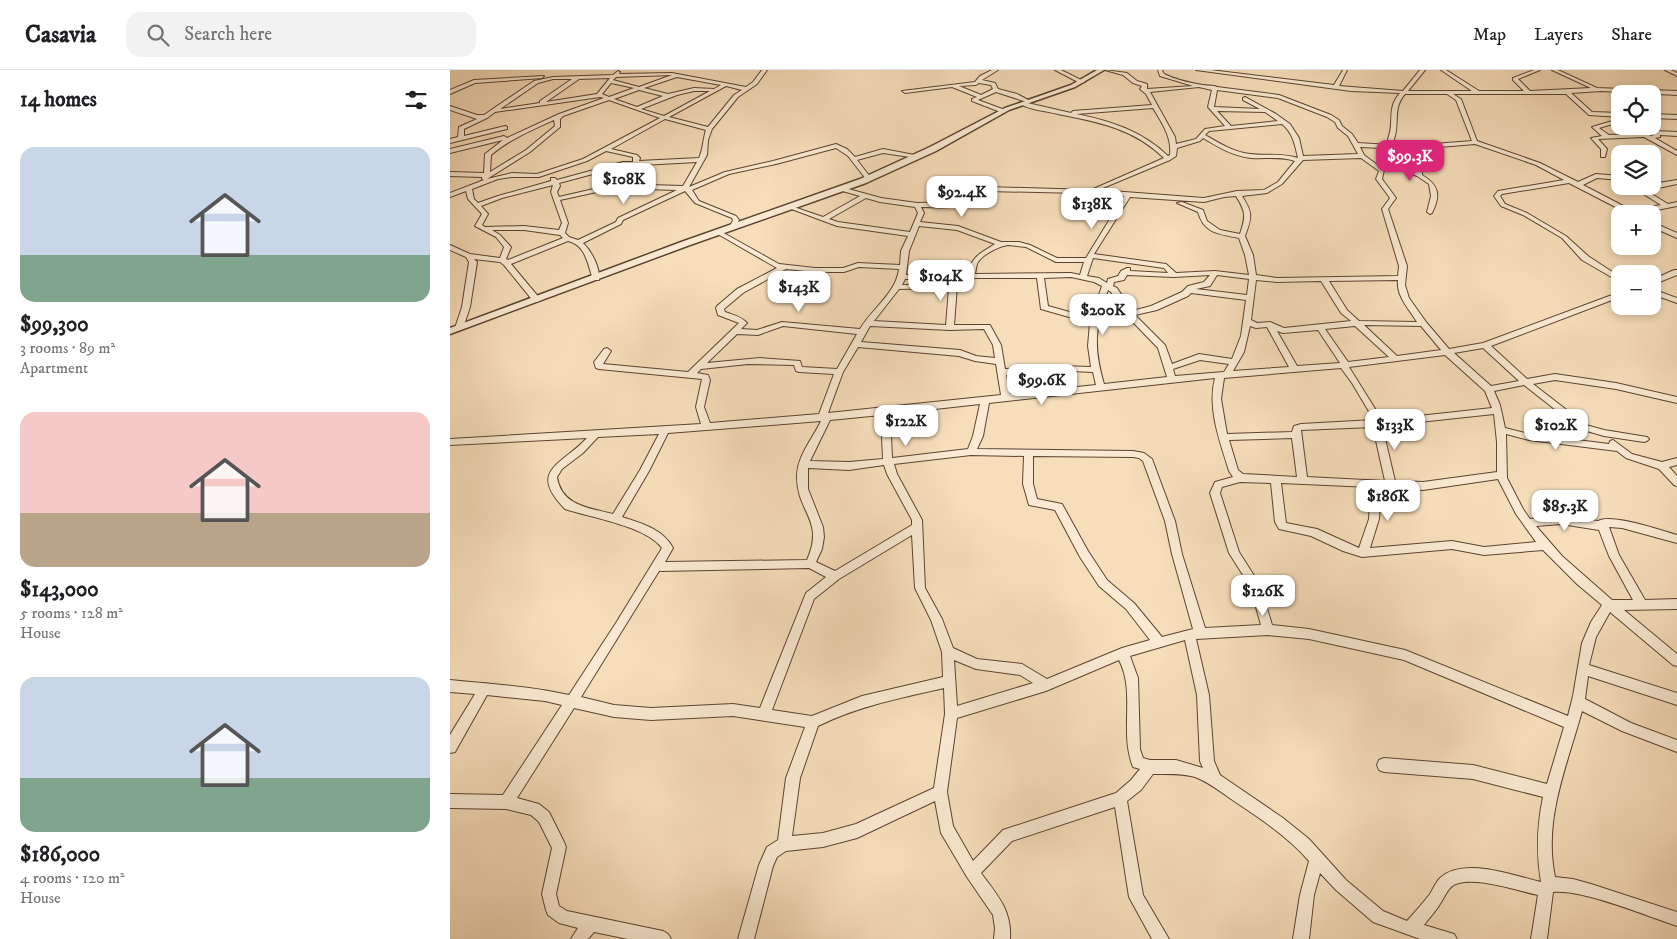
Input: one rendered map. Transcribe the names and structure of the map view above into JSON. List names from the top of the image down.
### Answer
{
  "page": {
    "header": "Casavia",
    "search": "Search here",
    "nav": ["Map", "Layers", "Share"],
    "heading": "14 homes",
    "map_buttons": ["+", "−"],
    "list": [
      {
        "name": "$99,300",
        "note": "3 rooms · 89 m² · Apartment"
      },
      {
        "name": "$143,000",
        "note": "5 rooms · 128 m² · House"
      },
      {
        "name": "$186,000",
        "note": "4 rooms · 120 m² · House"
      }
    ],
    "price": [
      "$99.3K",
      "$108K",
      "$92.4K",
      "$138K",
      "$104K",
      "$143K",
      "$200K",
      "$99.6K",
      "$122K",
      "$133K",
      "$102K",
      "$186K",
      "$85.3K",
      "$126K"
    ]
  }
}
